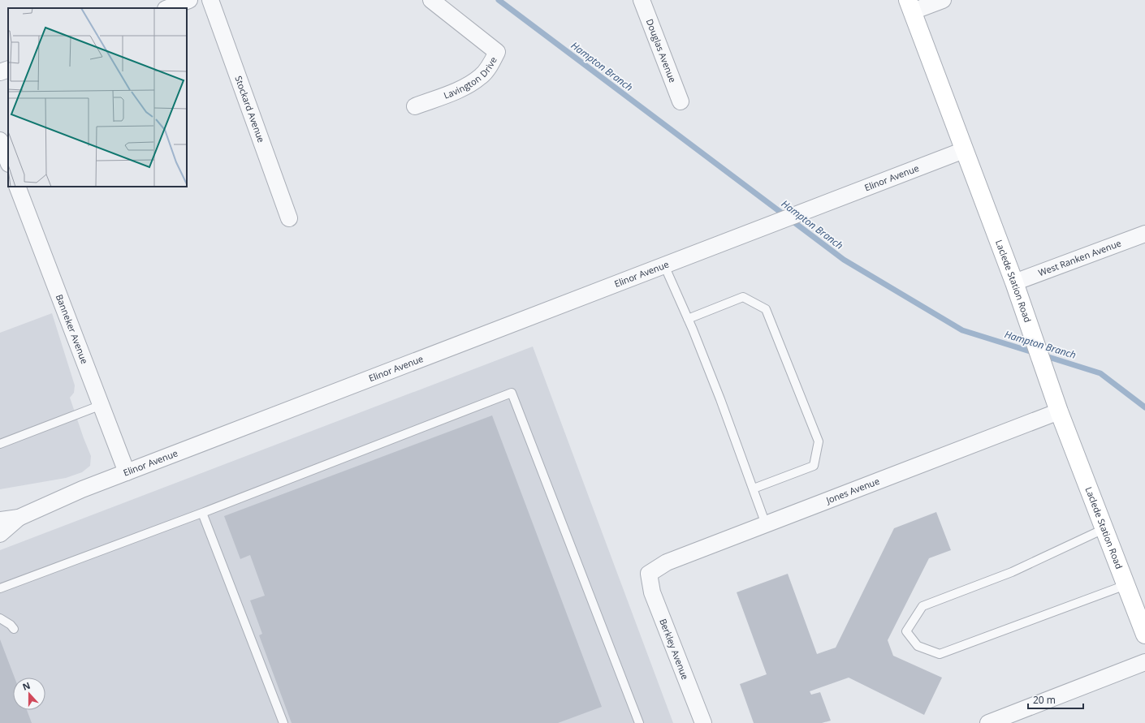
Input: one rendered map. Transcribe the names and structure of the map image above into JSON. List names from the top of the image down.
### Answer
{
  "streets": {
    "street": [
      "Douglas Avenue",
      "Lavington Drive",
      "Stockard Avenue",
      "Elinor Avenue",
      "West Ranken Avenue",
      "Laclede Station Road",
      "Banneker Avenue",
      "Jones Avenue",
      "Berkley Avenue"
    ]
  },
  "crossings": [
    ["Elinor Avenue", "Laclede Station Road"],
    ["Elinor Avenue", "Banneker Avenue"],
    ["West Ranken Avenue", "Laclede Station Road"],
    ["Laclede Station Road", "Jones Avenue"],
    ["Jones Avenue", "Berkley Avenue"]
  ],
  "water": ["Hampton Branch"],
  "scale_bar": "20 m",
  "north": "top"
}
